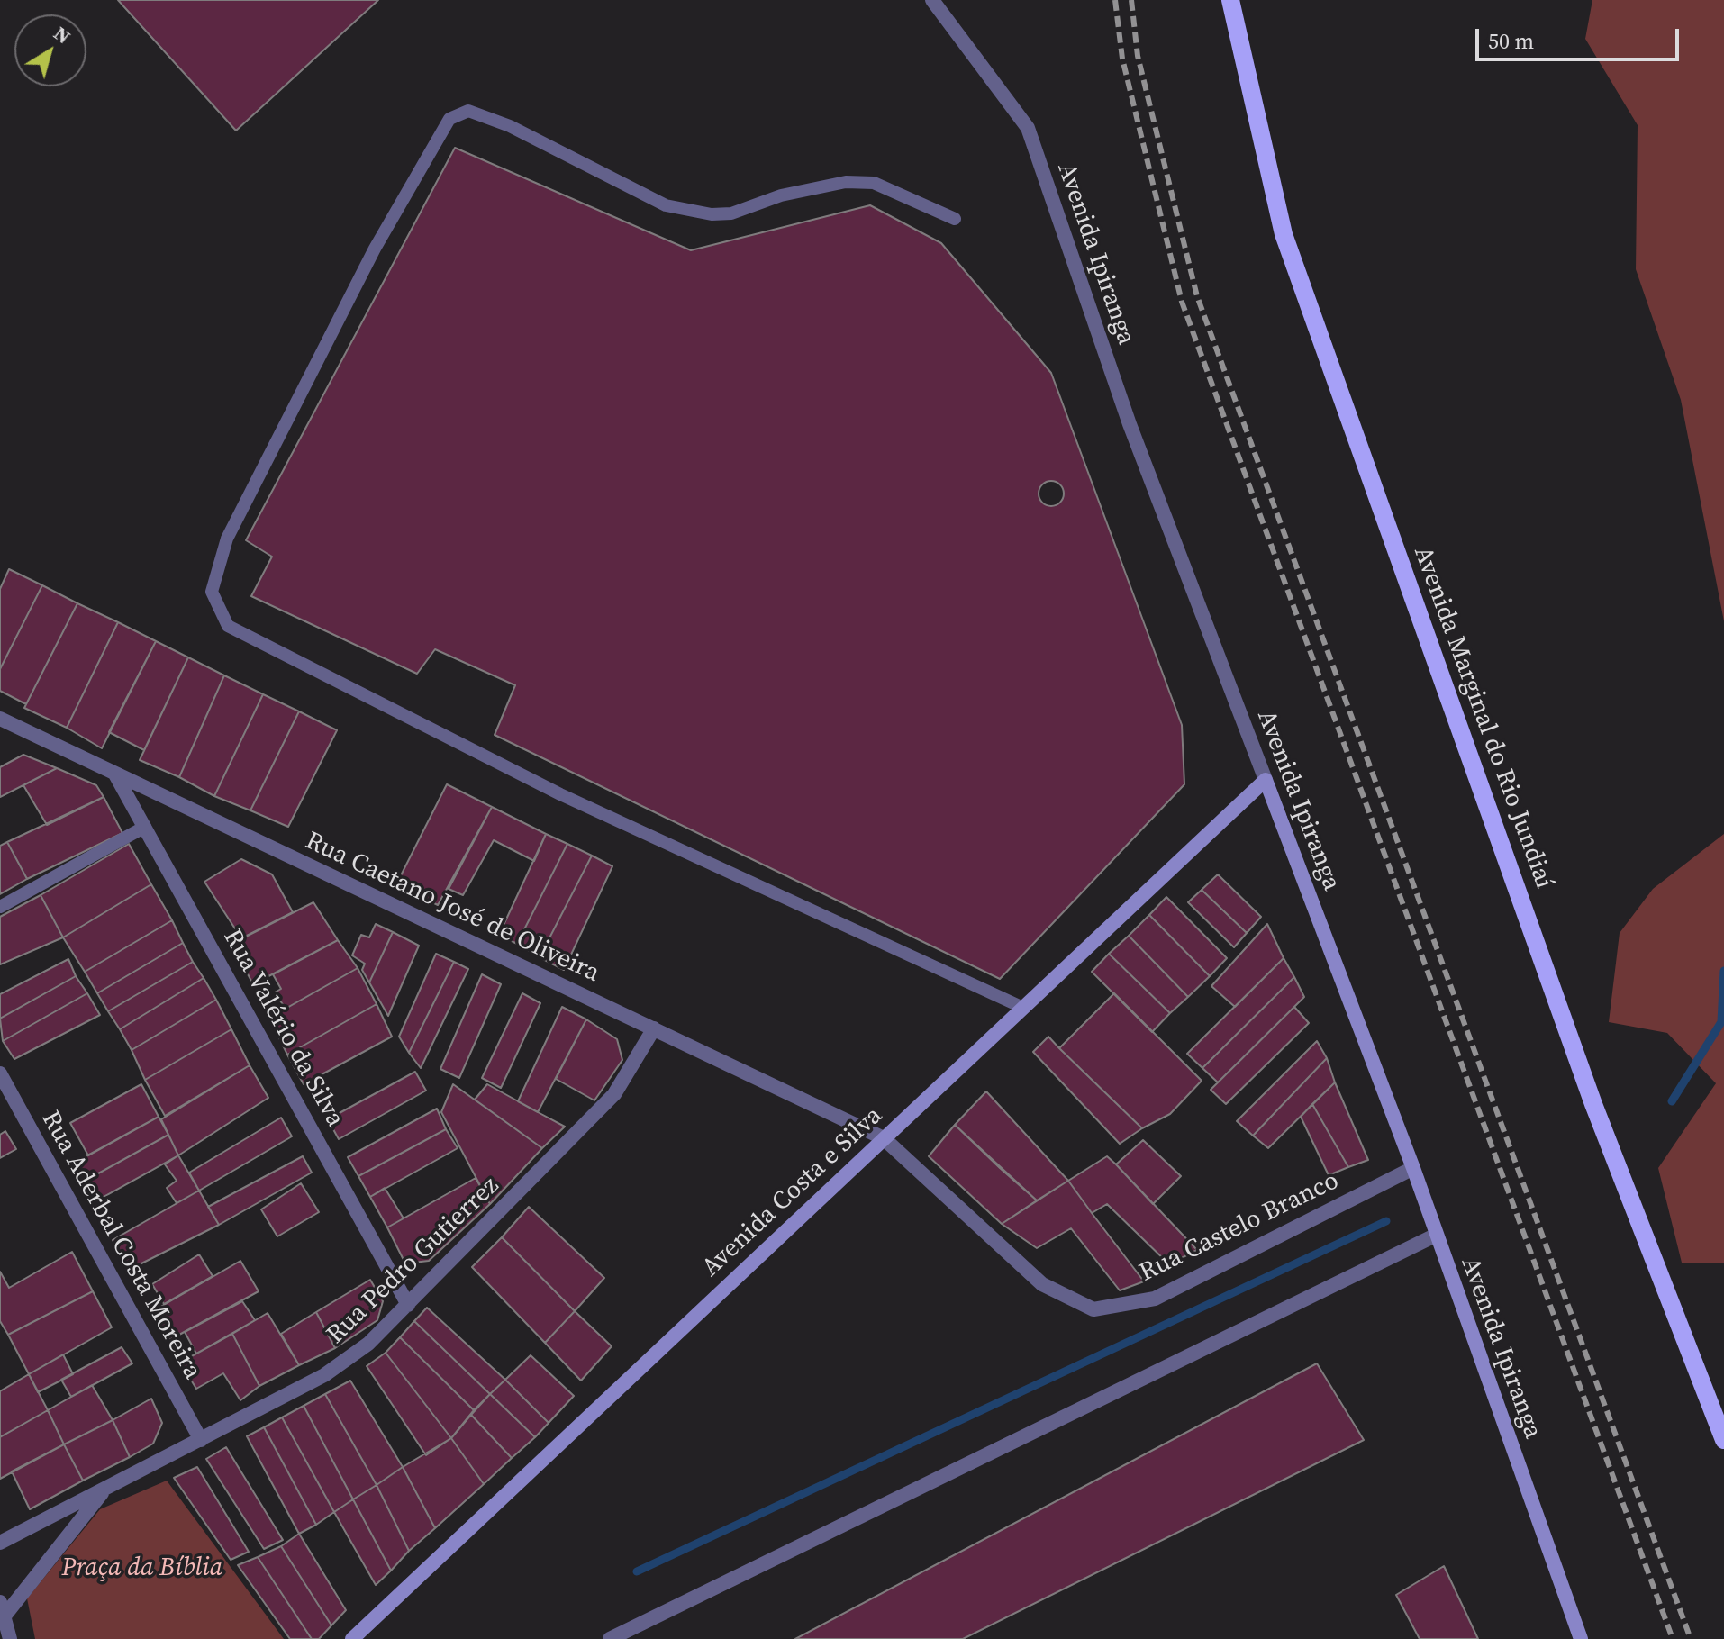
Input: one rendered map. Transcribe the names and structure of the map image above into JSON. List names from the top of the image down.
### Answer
{
  "streets": {
    "main road": ["Avenida Ipiranga", "Avenida Marginal do Rio Jundiaí", "Avenida Costa e Silva"],
    "street": [
      "Rua Caetano José de Oliveira",
      "Rua Valério da Silva",
      "Rua Castelo Branco",
      "Rua Aderbal Costa Moreira",
      "Rua Pedro Gutierrez"
    ]
  },
  "crossings": [
    ["Avenida Ipiranga", "Avenida Costa e Silva"],
    ["Avenida Ipiranga", "Rua Castelo Branco"],
    ["Rua Caetano José de Oliveira", "Rua Valério da Silva"],
    ["Rua Caetano José de Oliveira", "Avenida Costa e Silva"],
    ["Rua Caetano José de Oliveira", "Rua Castelo Branco"],
    ["Rua Caetano José de Oliveira", "Rua Pedro Gutierrez"],
    ["Rua Valério da Silva", "Rua Pedro Gutierrez"],
    ["Avenida Costa e Silva", "Rua Castelo Branco"],
    ["Rua Aderbal Costa Moreira", "Rua Pedro Gutierrez"]
  ],
  "parks": ["Praça da Bíblia"],
  "scale_bar": "50 m",
  "north": "top right"
}
